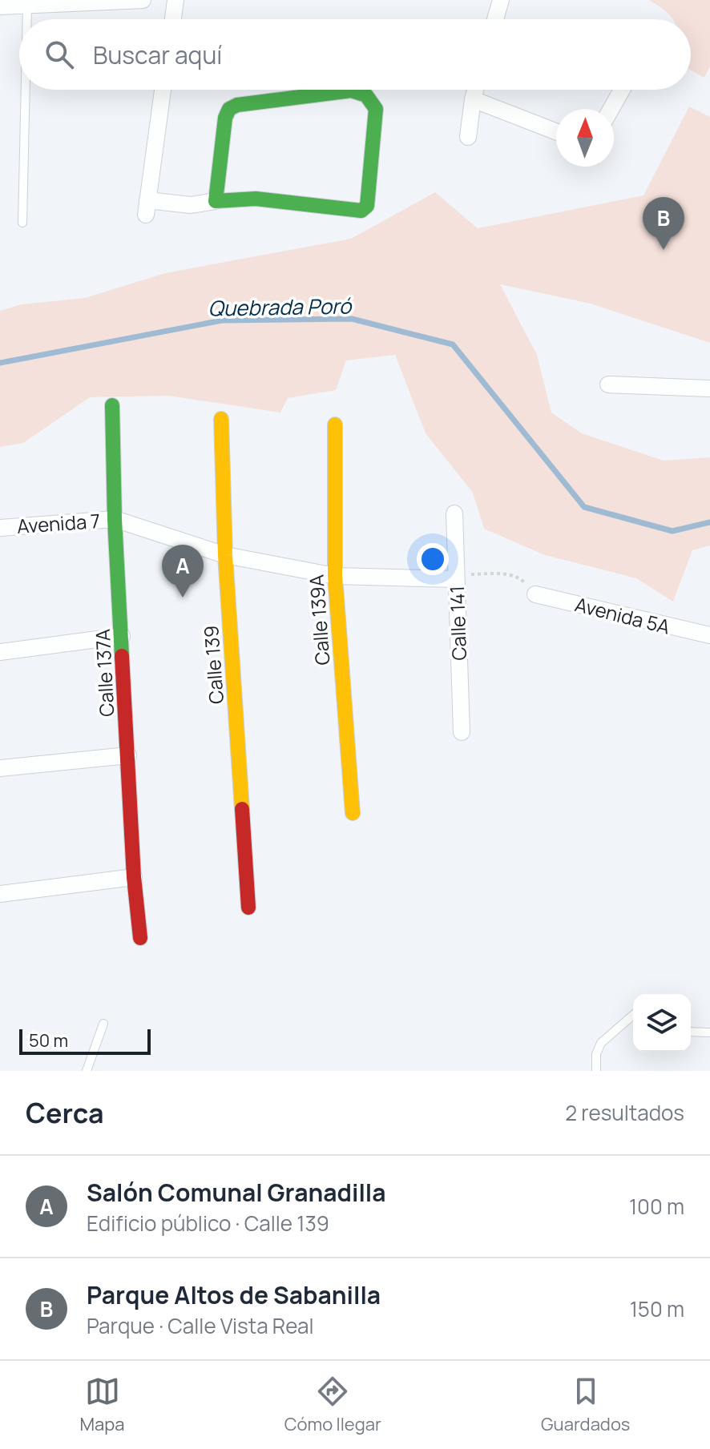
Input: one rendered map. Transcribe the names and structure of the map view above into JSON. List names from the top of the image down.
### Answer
{
  "streets": {
    "street": [
      "Avenida 7",
      "Avenida 5A",
      "Calle 139A",
      "Calle 141",
      "Calle 139",
      "Calle 137A"
    ]
  },
  "crossings": [
    ["Avenida 7", "Calle 139A"],
    ["Avenida 7", "Calle 141"],
    ["Avenida 7", "Calle 139"],
    ["Avenida 7", "Calle 137A"]
  ],
  "water": ["Quebrada Poró"],
  "scale_bar": "50 m",
  "north": "top",
  "page": {
    "search": "Buscar aquí",
    "pins": ["B", "A"],
    "scale": "50 m",
    "heading": ["Cerca", "2 resultados"],
    "list": [
      {
        "mark": "A",
        "name": "Salón Comunal Granadilla",
        "note": "Edificio público · Calle 139",
        "value": "100 m"
      },
      {
        "mark": "B",
        "name": "Parque Altos de Sabanilla",
        "note": "Parque · Calle Vista Real",
        "value": "150 m"
      }
    ],
    "nav": ["Mapa", "Cómo llegar", "Guardados"]
  }
}
